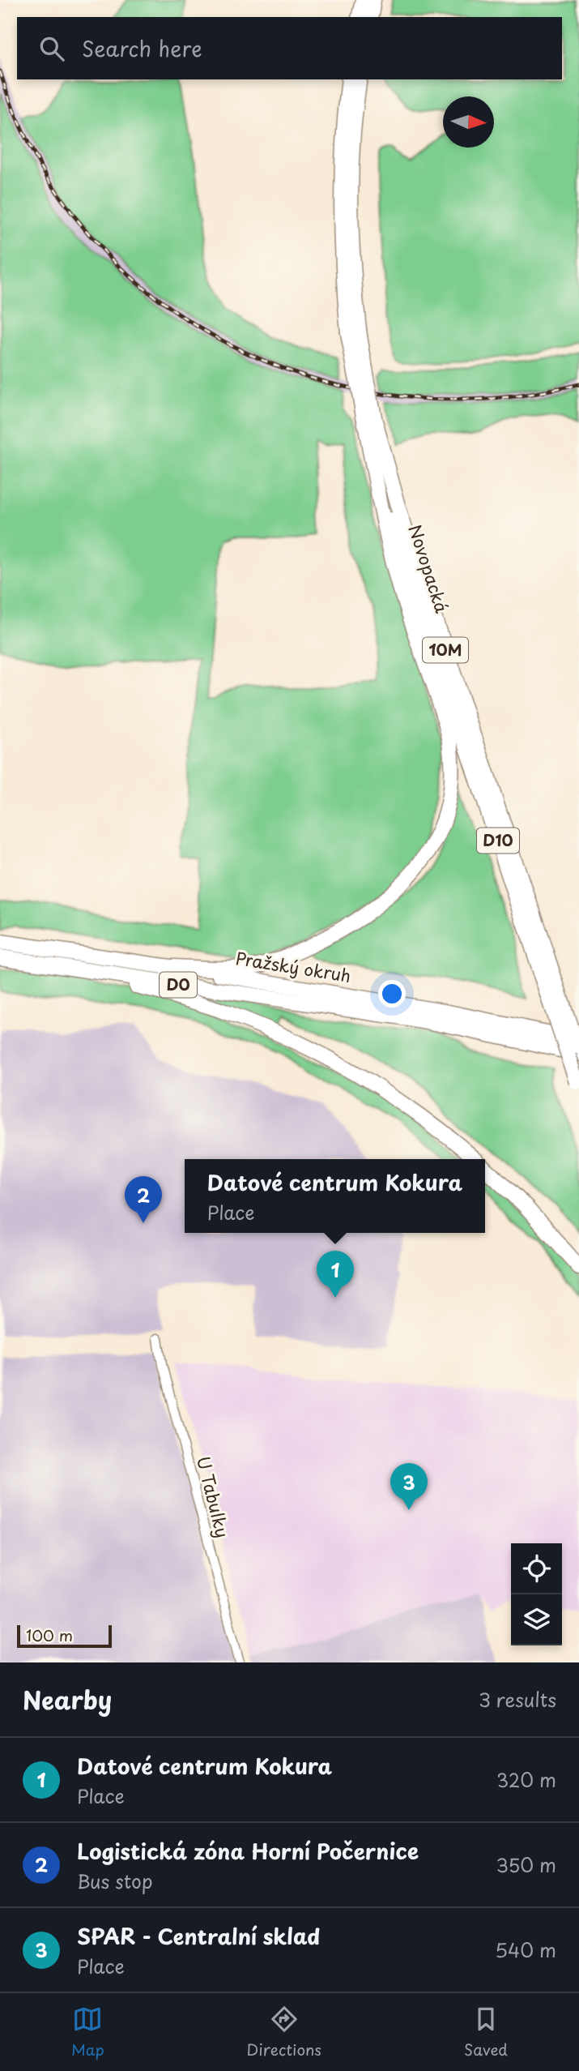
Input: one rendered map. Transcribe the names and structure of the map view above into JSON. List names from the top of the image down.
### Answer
{
  "streets": {
    "highway": [
      "Novopacká",
      "D10",
      "Pražský okruh",
      "D0"
    ],
    "street": ["U Tabulky"]
  },
  "crossings": [
    ["Novopacká", "Pražský okruh"]
  ],
  "scale_bar": "100 m",
  "north": "right",
  "page": {
    "search": "Search here",
    "popup": ["Datové centrum Kokura", "Place"],
    "pins": ["2", "1", "3"],
    "scale": "100 m",
    "heading": ["Nearby", "3 results"],
    "list": [
      {
        "mark": "1",
        "name": "Datové centrum Kokura",
        "note": "Place",
        "value": "320 m"
      },
      {
        "mark": "2",
        "name": "Logistická zóna Horní Počernice",
        "note": "Bus stop",
        "value": "350 m"
      },
      {
        "mark": "3",
        "name": "SPAR - Centralní sklad",
        "note": "Place",
        "value": "540 m"
      }
    ],
    "nav": ["Map", "Directions", "Saved"]
  }
}
